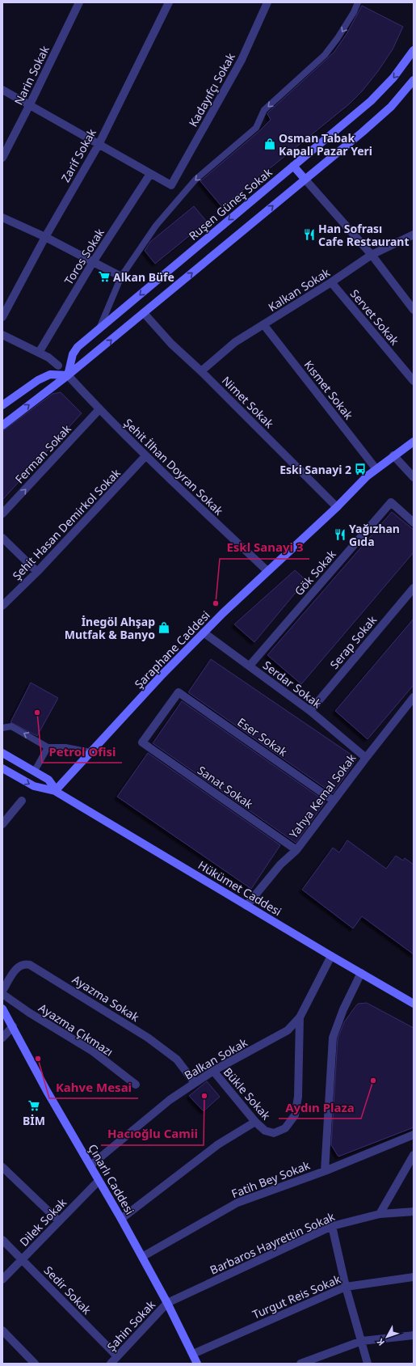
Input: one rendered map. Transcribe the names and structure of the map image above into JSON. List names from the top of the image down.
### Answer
{
  "streets": {
    "street": [
      "Narin Sokak",
      "Kadayıfçı Sokak",
      "Zarif Sokak",
      "Ruşen Güneş Sokak",
      "Toros Sokak",
      "Kalkan Sokak",
      "Servet Sokak",
      "Kısmet Sokak",
      "Nimet Sokak",
      "Ferman Sokak",
      "Şehit İlhan Doyran Sokak",
      "Şehit Hasan Demirkol Sokak",
      "Gök Sokak",
      "Serap Sokak",
      "Şaraphane Caddesi",
      "Serdar Sokak",
      "Eser Sokak",
      "Sanat Sokak",
      "Yahya Kemal Sokak",
      "Hükümet Caddesi",
      "Ayazma Sokak",
      "Ayazma Çıkmazı",
      "Balkan Sokak",
      "Bükle Sokak",
      "Çınarlı Caddesi",
      "Fatih Bey Sokak",
      "Dilek Sokak",
      "Barbaros Hayrettin Sokak",
      "Sedir Sokak",
      "Turgut Reis Sokak",
      "Şahin Sokak"
    ]
  },
  "crossings": [
    ["Kadayıfçı Sokak", "Toros Sokak"],
    ["Ruşen Güneş Sokak", "Şehit İlhan Doyran Sokak"],
    ["Kalkan Sokak", "Servet Sokak"],
    ["Kalkan Sokak", "Kısmet Sokak"],
    ["Kalkan Sokak", "Nimet Sokak"],
    ["Kısmet Sokak", "Şaraphane Caddesi"],
    ["Nimet Sokak", "Şaraphane Caddesi"],
    ["Ferman Sokak", "Şehit İlhan Doyran Sokak"],
    ["Şehit İlhan Doyran Sokak", "Şehit Hasan Demirkol Sokak"],
    ["Şehit İlhan Doyran Sokak", "Şaraphane Caddesi"],
    ["Gök Sokak", "Serdar Sokak"],
    ["Serap Sokak", "Serdar Sokak"],
    ["Şaraphane Caddesi", "Serdar Sokak"],
    ["Şaraphane Caddesi", "Hükümet Caddesi"],
    ["Serdar Sokak", "Yahya Kemal Sokak"],
    ["Eser Sokak", "Sanat Sokak"],
    ["Eser Sokak", "Yahya Kemal Sokak"],
    ["Sanat Sokak", "Yahya Kemal Sokak"],
    ["Yahya Kemal Sokak", "Hükümet Caddesi"],
    ["Hükümet Caddesi", "Balkan Sokak"],
    ["Ayazma Sokak", "Balkan Sokak"],
    ["Balkan Sokak", "Bükle Sokak"],
    ["Balkan Sokak", "Çınarlı Caddesi"],
    ["Çınarlı Caddesi", "Fatih Bey Sokak"],
    ["Çınarlı Caddesi", "Dilek Sokak"],
    ["Çınarlı Caddesi", "Barbaros Hayrettin Sokak"],
    ["Çınarlı Caddesi", "Turgut Reis Sokak"],
    ["Çınarlı Caddesi", "Şahin Sokak"],
    ["Dilek Sokak", "Sedir Sokak"],
    ["Barbaros Hayrettin Sokak", "Şahin Sokak"],
    ["Sedir Sokak", "Şahin Sokak"]
  ],
  "places": {
    "shop": ["Osman Tabak Kapalı Pazar Yeri", "İnegöl Ahşap Mutfak & Banyo"],
    "restaurant": ["Han Sofrası Cafe Restaurant", "Yağızhan Gıda"],
    "supermarket": ["Alkan Büfe", "BİM"],
    "bus stop": ["Eski Sanayi 2"],
    "other": [
      "Eskl Sanayi 3",
      "Petrol Ofisi",
      "Kahve Mesai",
      "Aydın Plaza",
      "Hacıoğlu Camii"
    ]
  },
  "north": "bottom left"
}
